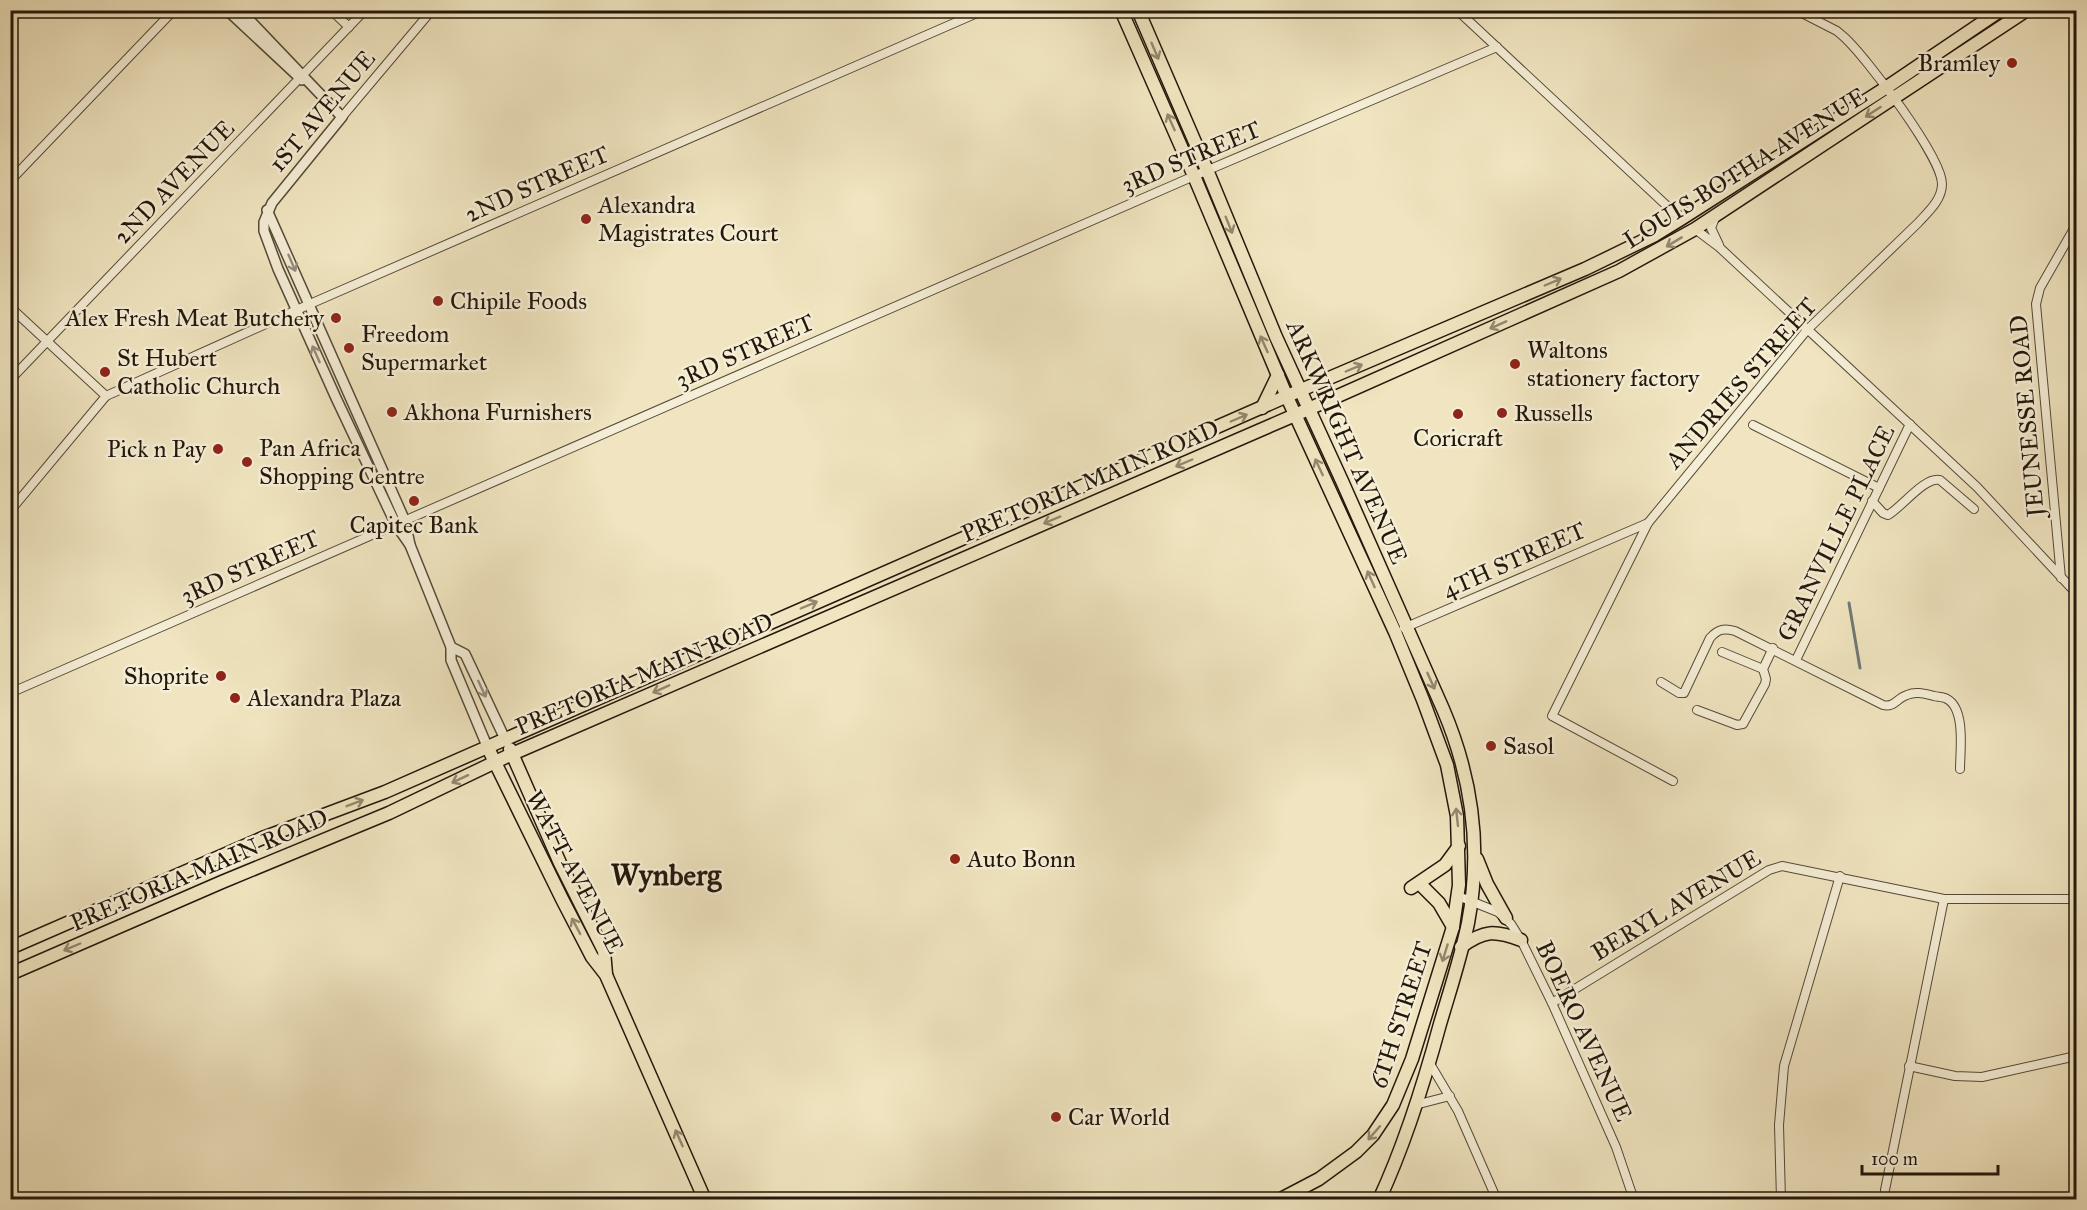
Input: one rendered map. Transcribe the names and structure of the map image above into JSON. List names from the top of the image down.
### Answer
{
  "streets": {
    "main road": [
      "LOUIS BOTHA AVENUE",
      "ARKWRIGHT AVENUE",
      "PRETORIA MAIN ROAD",
      "WATT AVENUE",
      "6TH STREET"
    ],
    "street": [
      "1ST AVENUE",
      "3RD STREET",
      "2ND AVENUE",
      "2ND STREET",
      "ANDRIES STREET",
      "JEUNESSE ROAD",
      "GRANVILLE PLACE",
      "4TH STREET",
      "BERYL AVENUE",
      "BOERO AVENUE"
    ]
  },
  "crossings": [
    ["1ST AVENUE", "WATT AVENUE"],
    ["3RD STREET", "ARKWRIGHT AVENUE"],
    ["3RD STREET", "WATT AVENUE"],
    ["LOUIS BOTHA AVENUE", "ANDRIES STREET"],
    ["LOUIS BOTHA AVENUE", "ARKWRIGHT AVENUE"],
    ["LOUIS BOTHA AVENUE", "PRETORIA MAIN ROAD"],
    ["2ND STREET", "WATT AVENUE"],
    ["ANDRIES STREET", "4TH STREET"],
    ["ARKWRIGHT AVENUE", "PRETORIA MAIN ROAD"],
    ["ARKWRIGHT AVENUE", "4TH STREET"],
    ["ARKWRIGHT AVENUE", "6TH STREET"],
    ["ARKWRIGHT AVENUE", "BOERO AVENUE"],
    ["PRETORIA MAIN ROAD", "WATT AVENUE"],
    ["BERYL AVENUE", "BOERO AVENUE"],
    ["6TH STREET", "BOERO AVENUE"]
  ],
  "one_way": ["6TH STREET"],
  "districts": ["Wynberg"],
  "places": [
    "Bramley",
    "Alexandra Magistrates Court",
    "Chipile Foods",
    "Alex Fresh Meat Butchery",
    "Freedom Supermarket",
    "Waltons stationery factory",
    "St Hubert Catholic Church",
    "Akhona Furnishers",
    "Russells",
    "Coricraft",
    "Pick n Pay",
    "Pan Africa Shopping Centre",
    "Capitec Bank",
    "Shoprite",
    "Alexandra Plaza",
    "Sasol",
    "Auto Bonn",
    "Car World"
  ],
  "scale_bar": "100 m"
}
